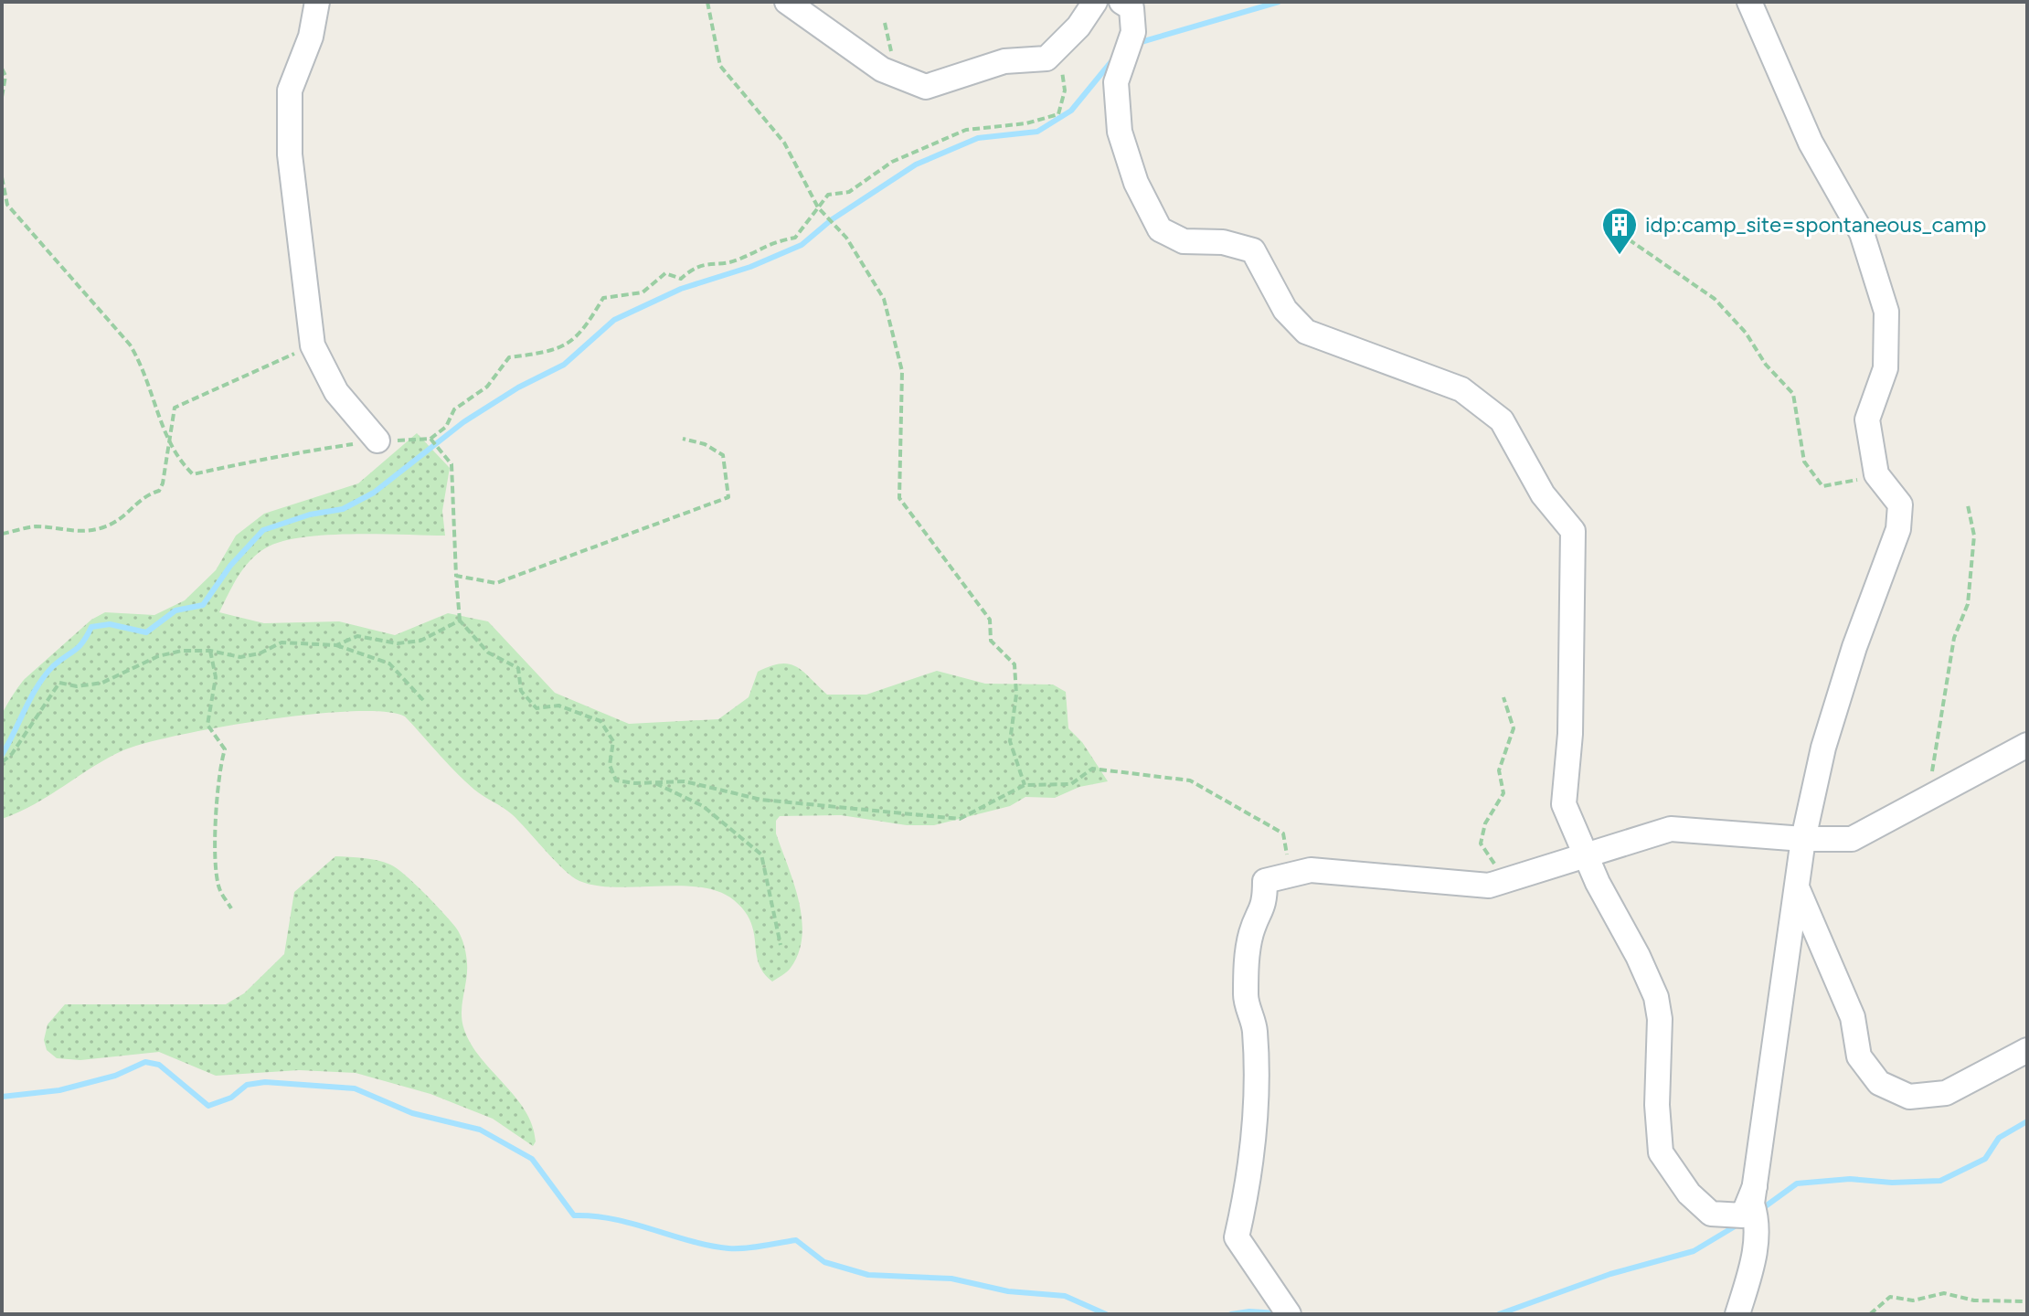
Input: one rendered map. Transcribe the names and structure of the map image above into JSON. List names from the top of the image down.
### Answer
{
  "places": {
    "building": ["idp:camp_site=spontaneous_camp"]
  }
}
